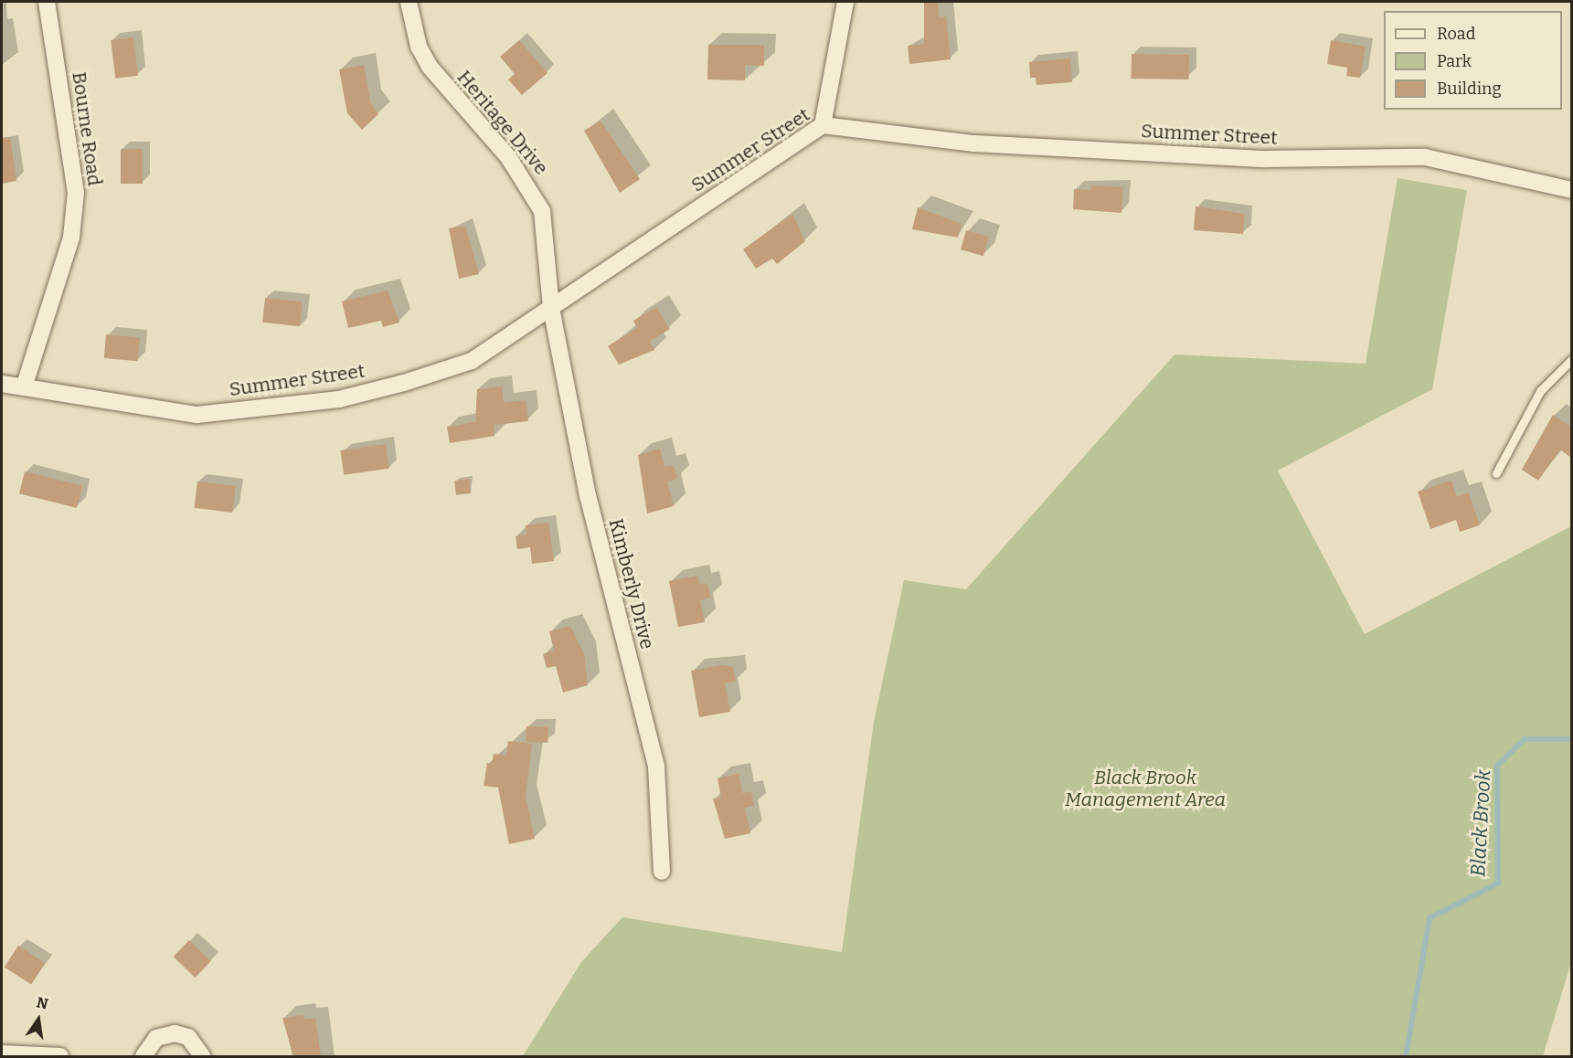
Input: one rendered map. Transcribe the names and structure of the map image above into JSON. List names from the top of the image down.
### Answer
{
  "streets": {
    "street": [
      "Heritage Drive",
      "Bourne Road",
      "Summer Street",
      "Kimberly Drive"
    ]
  },
  "crossings": [
    ["Heritage Drive", "Summer Street"],
    ["Heritage Drive", "Kimberly Drive"],
    ["Bourne Road", "Summer Street"],
    ["Summer Street", "Kimberly Drive"]
  ],
  "water": ["Black Brook"],
  "parks": ["Black Brook Management Area"],
  "legend": ["Road", "Park", "Building"],
  "north": "top"
}
